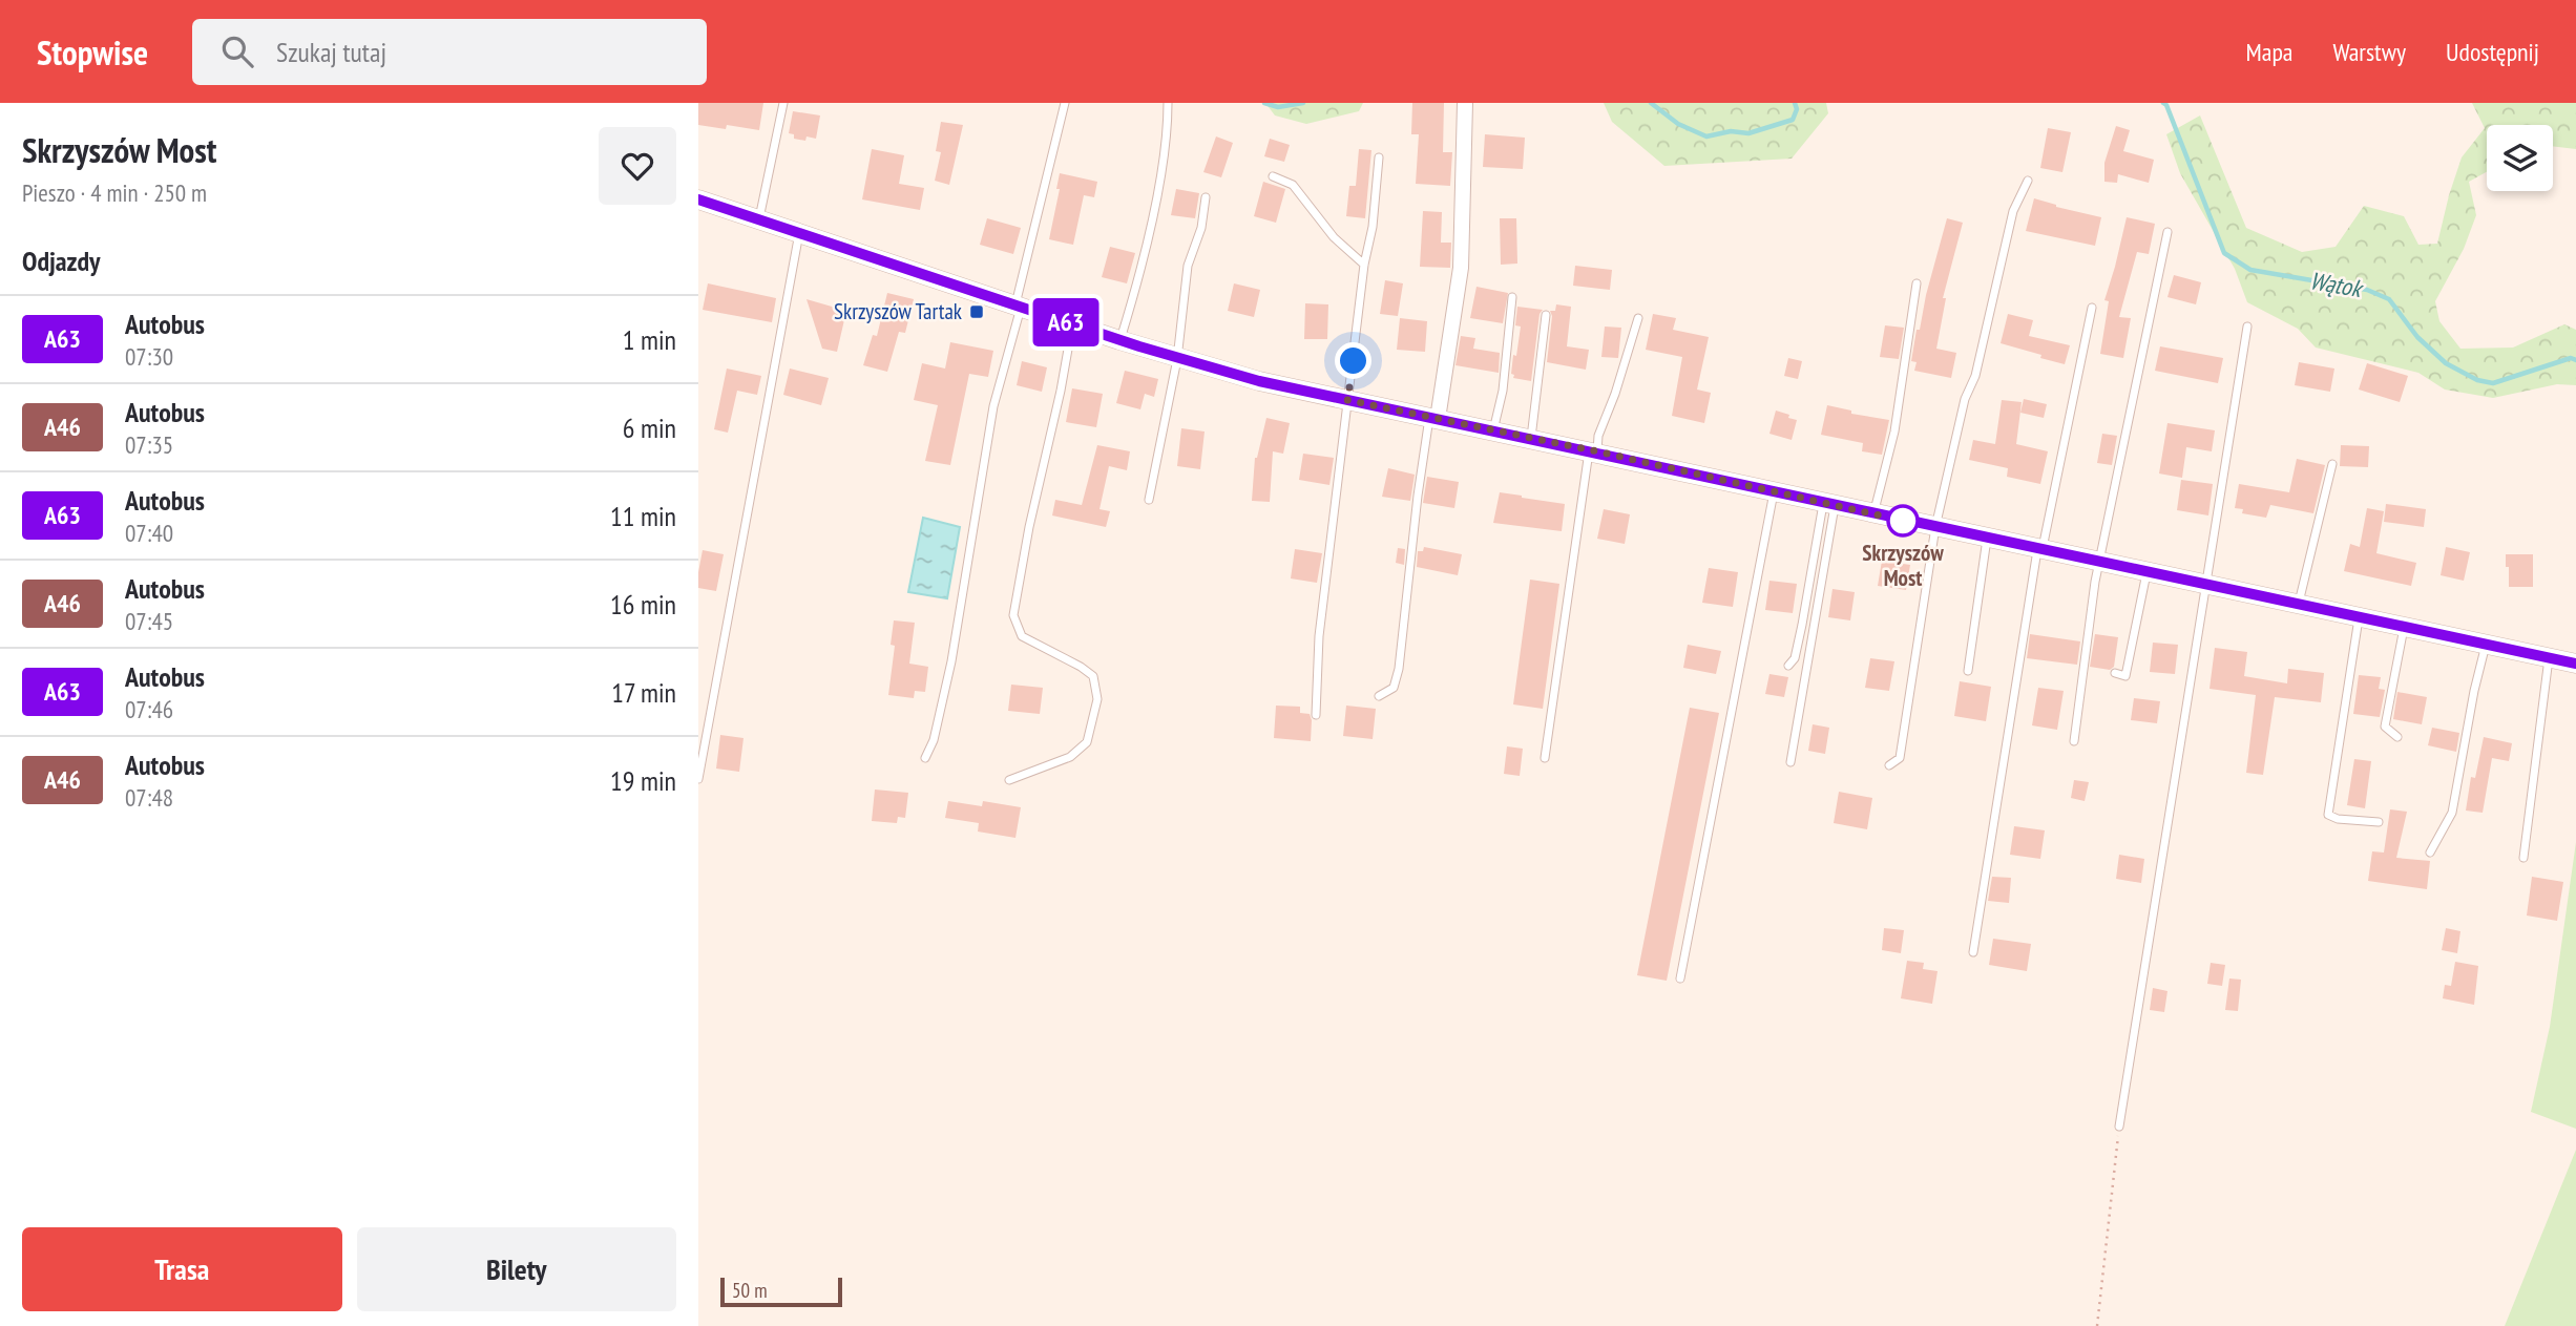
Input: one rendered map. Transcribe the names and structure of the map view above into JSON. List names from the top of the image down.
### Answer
{
  "water": ["Wątok"],
  "places": {
    "transit": ["Skrzyszów Tartak"],
    "other": ["Skrzyszów Most"]
  },
  "lines": ["bus line A63"],
  "scale_bar": "50 m",
  "page": {
    "header": "Stopwise",
    "search": "Szukaj tutaj",
    "nav": ["Mapa", "Warstwy", "Udostępnij"],
    "heading": [
      ["Skrzyszów Most", "Pieszo · 4 min · 250 m"],
      "Odjazdy"
    ],
    "on_map": "A63",
    "list": [
      {
        "mark": "A63",
        "name": "Autobus",
        "note": "07:30",
        "value": "1 min"
      },
      {
        "mark": "A46",
        "name": "Autobus",
        "note": "07:35",
        "value": "6 min"
      },
      {
        "mark": "A63",
        "name": "Autobus",
        "note": "07:40",
        "value": "11 min"
      },
      {
        "mark": "A46",
        "name": "Autobus",
        "note": "07:45",
        "value": "16 min"
      },
      {
        "mark": "A63",
        "name": "Autobus",
        "note": "07:46",
        "value": "17 min"
      },
      {
        "mark": "A46",
        "name": "Autobus",
        "note": "07:48",
        "value": "19 min"
      }
    ],
    "buttons": ["Trasa", "Bilety"],
    "scale": "50 m"
  }
}
